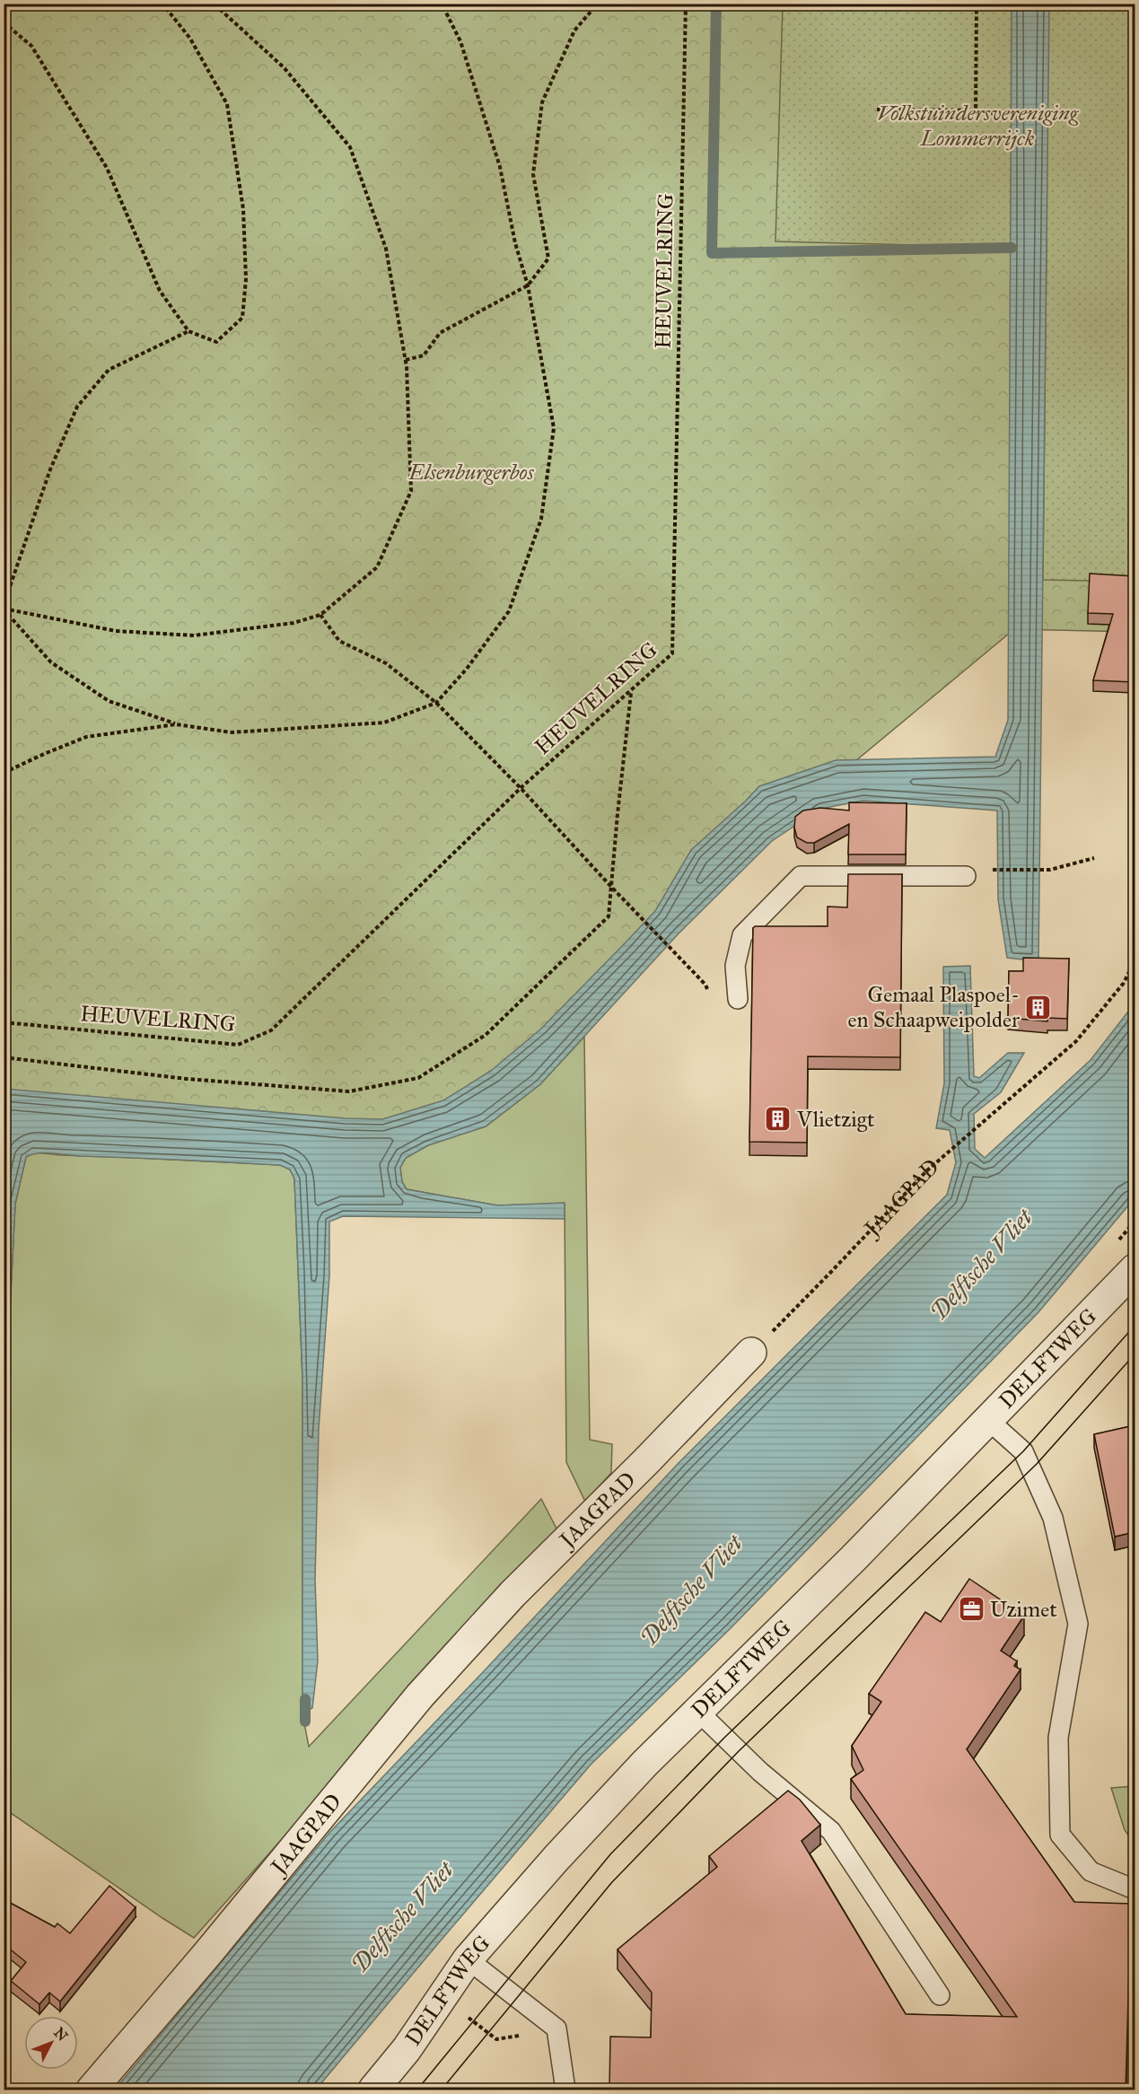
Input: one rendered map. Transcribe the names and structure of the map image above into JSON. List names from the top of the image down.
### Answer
{
  "streets": {
    "street": ["JAAGPAD", "DELFTWEG"],
    "path": ["HEUVELRING"]
  },
  "water": ["Delftsche Vliet"],
  "parks": ["Volkstuindersvereniging Lommerrijck", "Elsenburgerbos"],
  "places": {
    "building": ["Gemaal Plaspoel- en Schaapweipolder", "Vlietzigt"],
    "office": ["Uzimet"]
  },
  "north": "top right"
}
